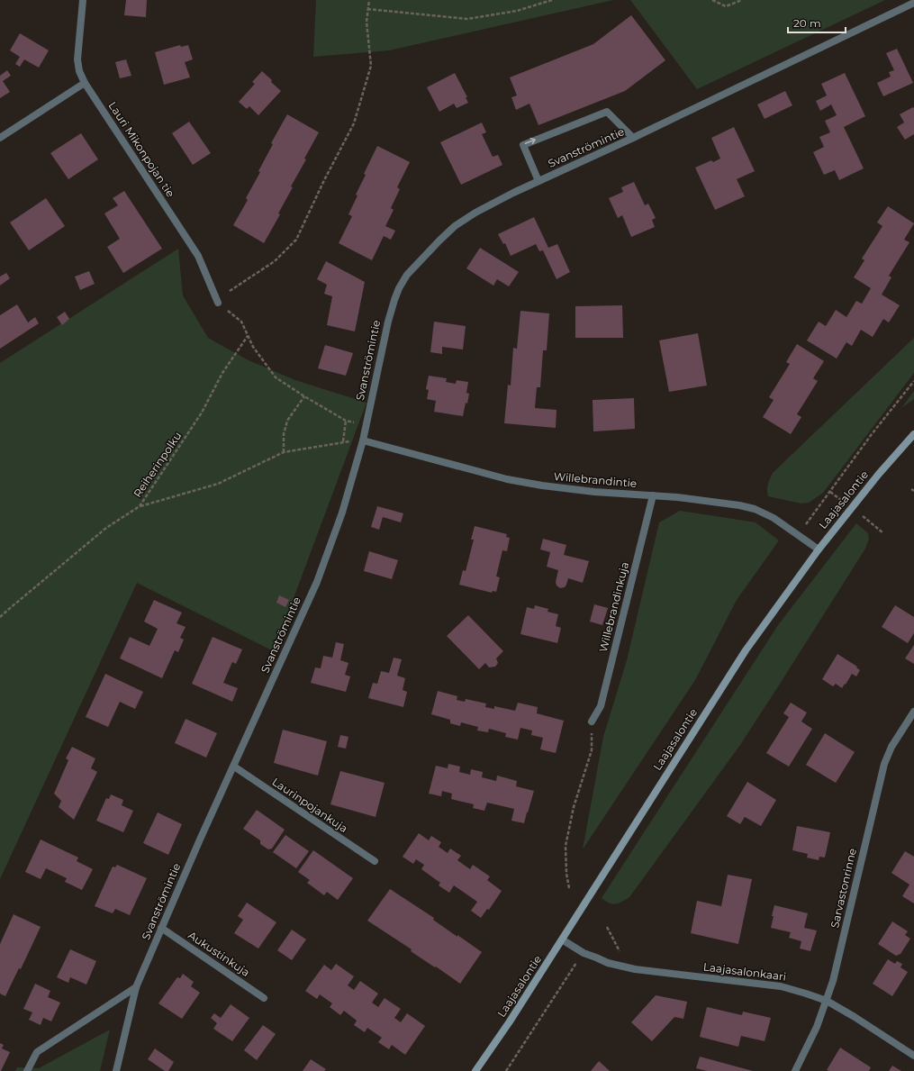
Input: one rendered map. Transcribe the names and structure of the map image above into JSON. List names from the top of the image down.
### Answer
{
  "streets": {
    "main road": ["Laajasalontie"],
    "street": [
      "Svanströmintie",
      "Lauri Mikonpojan tie",
      "Willebrandintie",
      "Willebrandinkuja",
      "Laurinpojankuja",
      "Sarvastonrinne",
      "Aukustinkuja",
      "Laajasalonkaari"
    ],
    "path": ["Reiherinpolku"]
  },
  "crossings": [
    ["Svanströmintie", "Willebrandintie"],
    ["Svanströmintie", "Laurinpojankuja"],
    ["Svanströmintie", "Aukustinkuja"],
    ["Willebrandintie", "Laajasalontie"],
    ["Willebrandintie", "Willebrandinkuja"],
    ["Laajasalontie", "Laajasalonkaari"],
    ["Sarvastonrinne", "Laajasalonkaari"]
  ],
  "scale_bar": "20 m"
}
